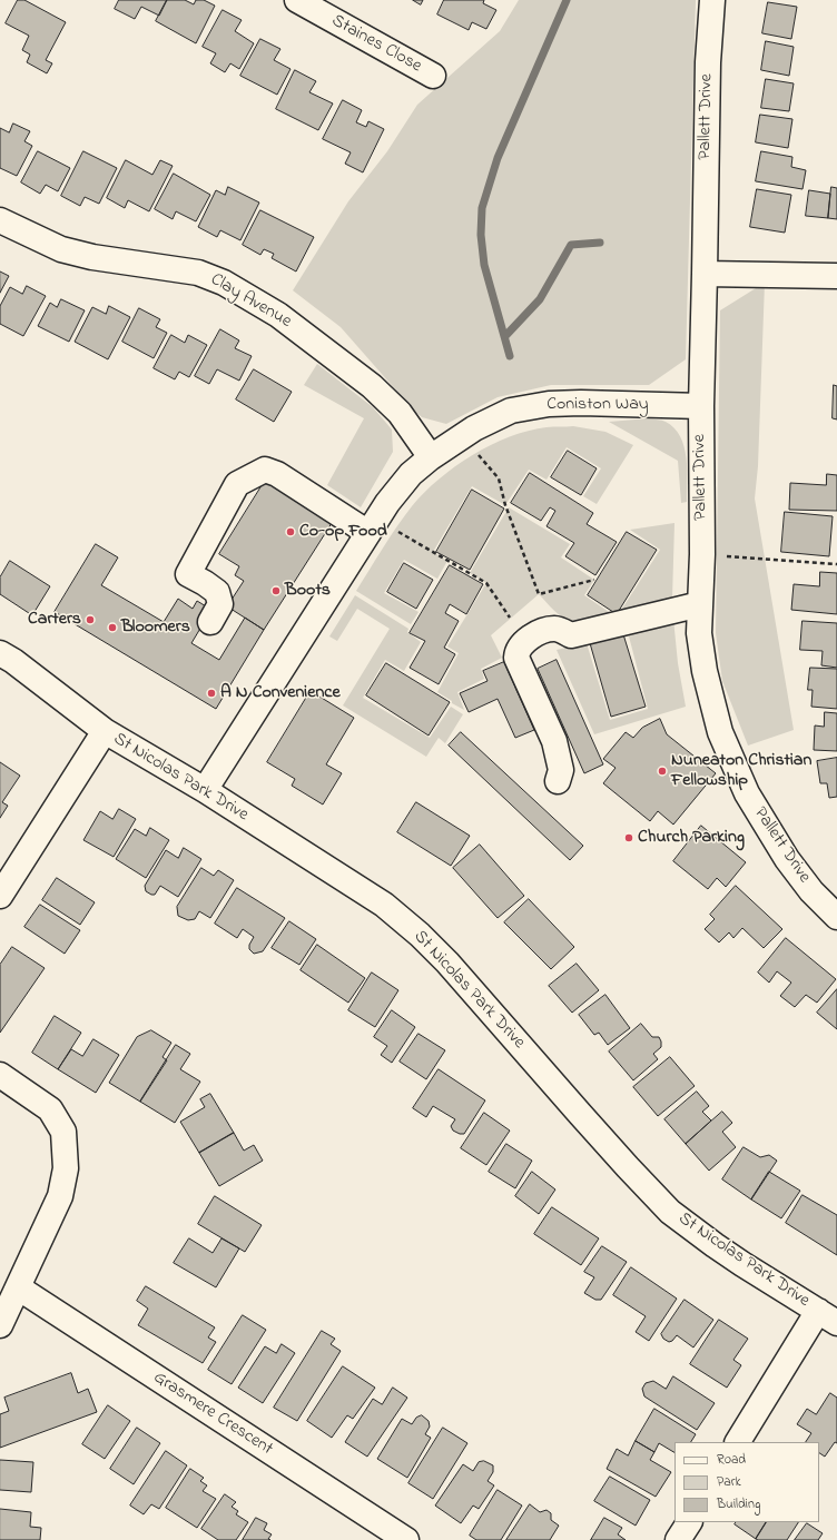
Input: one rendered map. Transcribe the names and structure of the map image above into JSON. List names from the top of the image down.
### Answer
{
  "streets": {
    "street": [
      "Staines Close",
      "Pallett Drive",
      "Clay Avenue",
      "Coniston Way",
      "St Nicolas Park Drive",
      "Grasmere Crescent"
    ]
  },
  "crossings": [
    ["Pallett Drive", "Coniston Way"],
    ["Clay Avenue", "Coniston Way"],
    ["Coniston Way", "St Nicolas Park Drive"]
  ],
  "places": [
    "Co-op Food",
    "Boots",
    "Carters",
    "Bloomers",
    "A N Convenience",
    "Nuneaton Christian Fellowship",
    "Church Parking"
  ],
  "legend": ["Road", "Park", "Building"]
}
